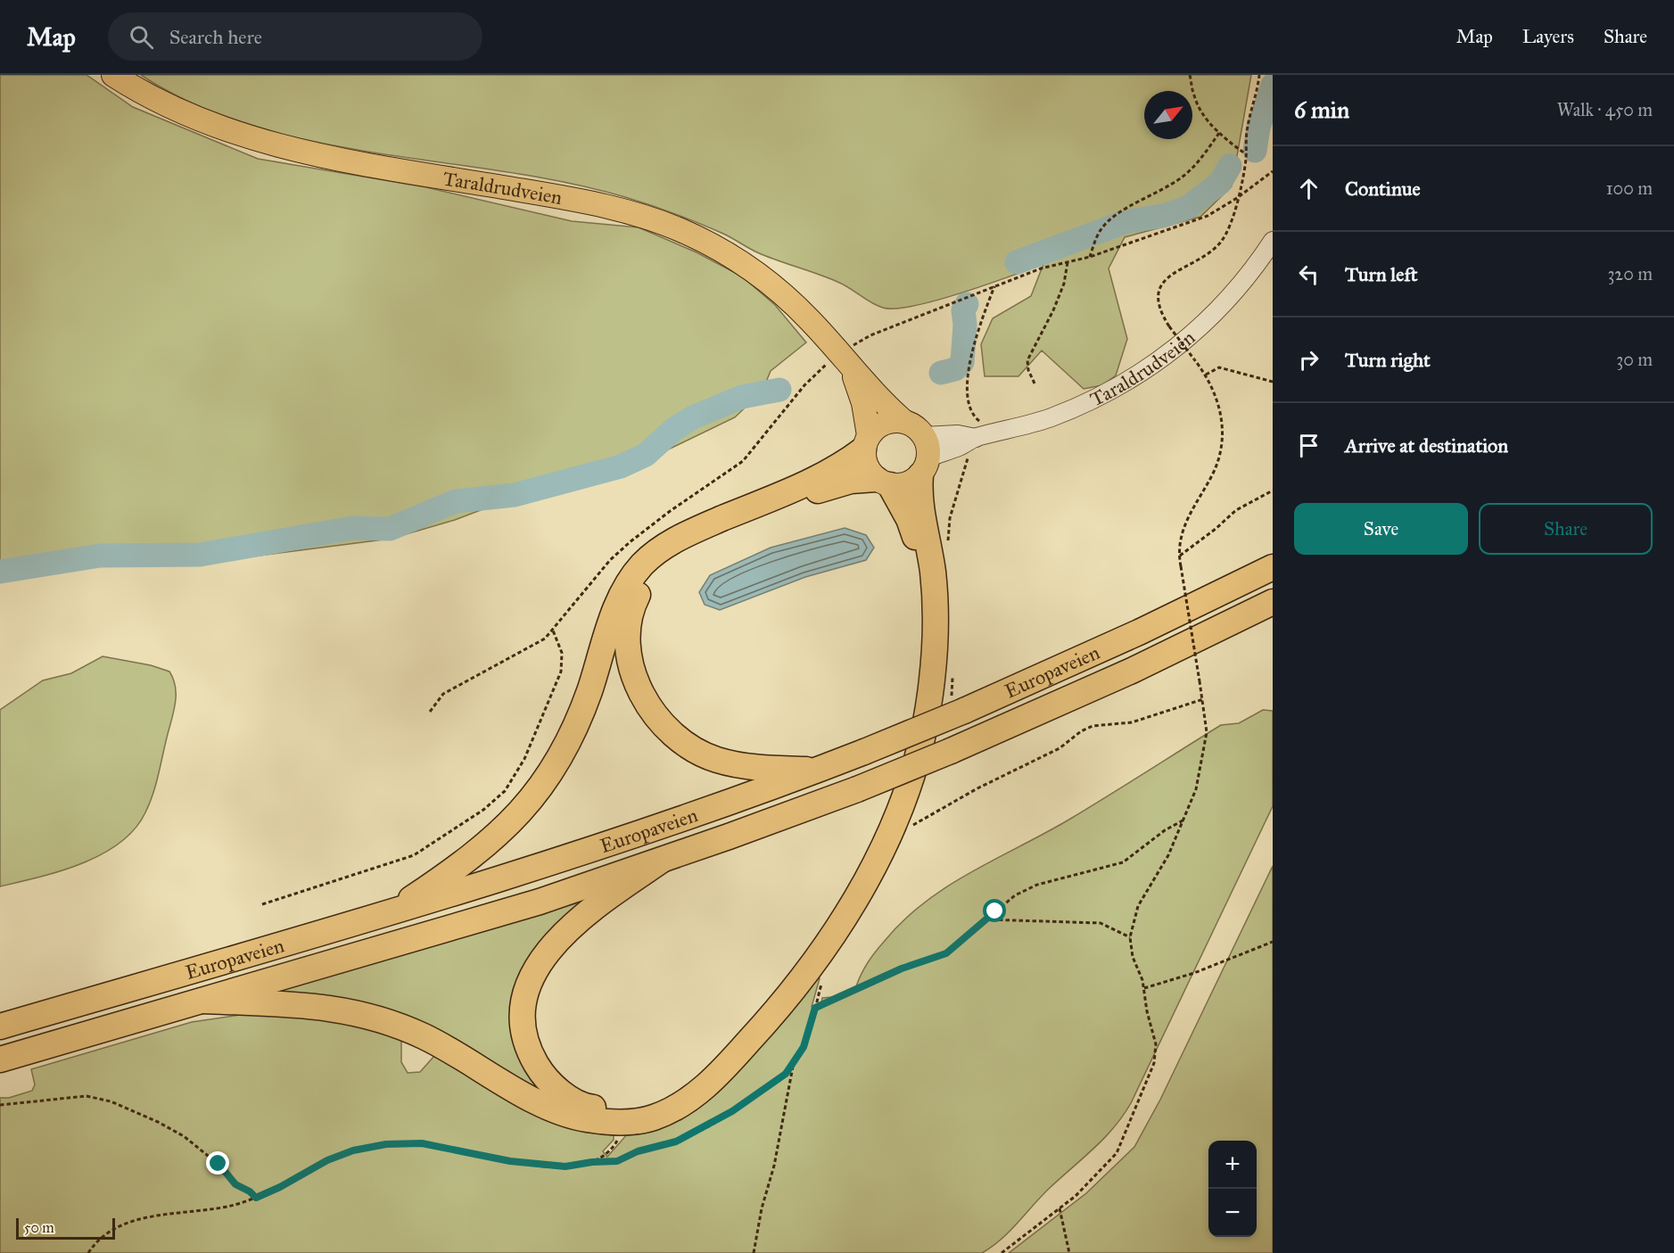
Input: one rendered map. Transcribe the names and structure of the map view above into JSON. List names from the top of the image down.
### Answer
{
  "streets": {
    "highway": ["Europaveien"],
    "main road": ["Taraldrudveien"]
  },
  "scale_bar": "50 m",
  "north": "top right",
  "page": {
    "header": "Map",
    "search": "Search here",
    "nav": ["Map", "Layers", "Share"],
    "heading": ["6 min", "Walk · 450 m"],
    "list": [
      ["Continue", "100 m"],
      ["Turn left", "320 m"],
      ["Turn right", "30 m"],
      "Arrive at destination"
    ],
    "buttons": ["Save", "Share"],
    "map_buttons": ["+", "−"],
    "scale": "50 m"
  }
}
